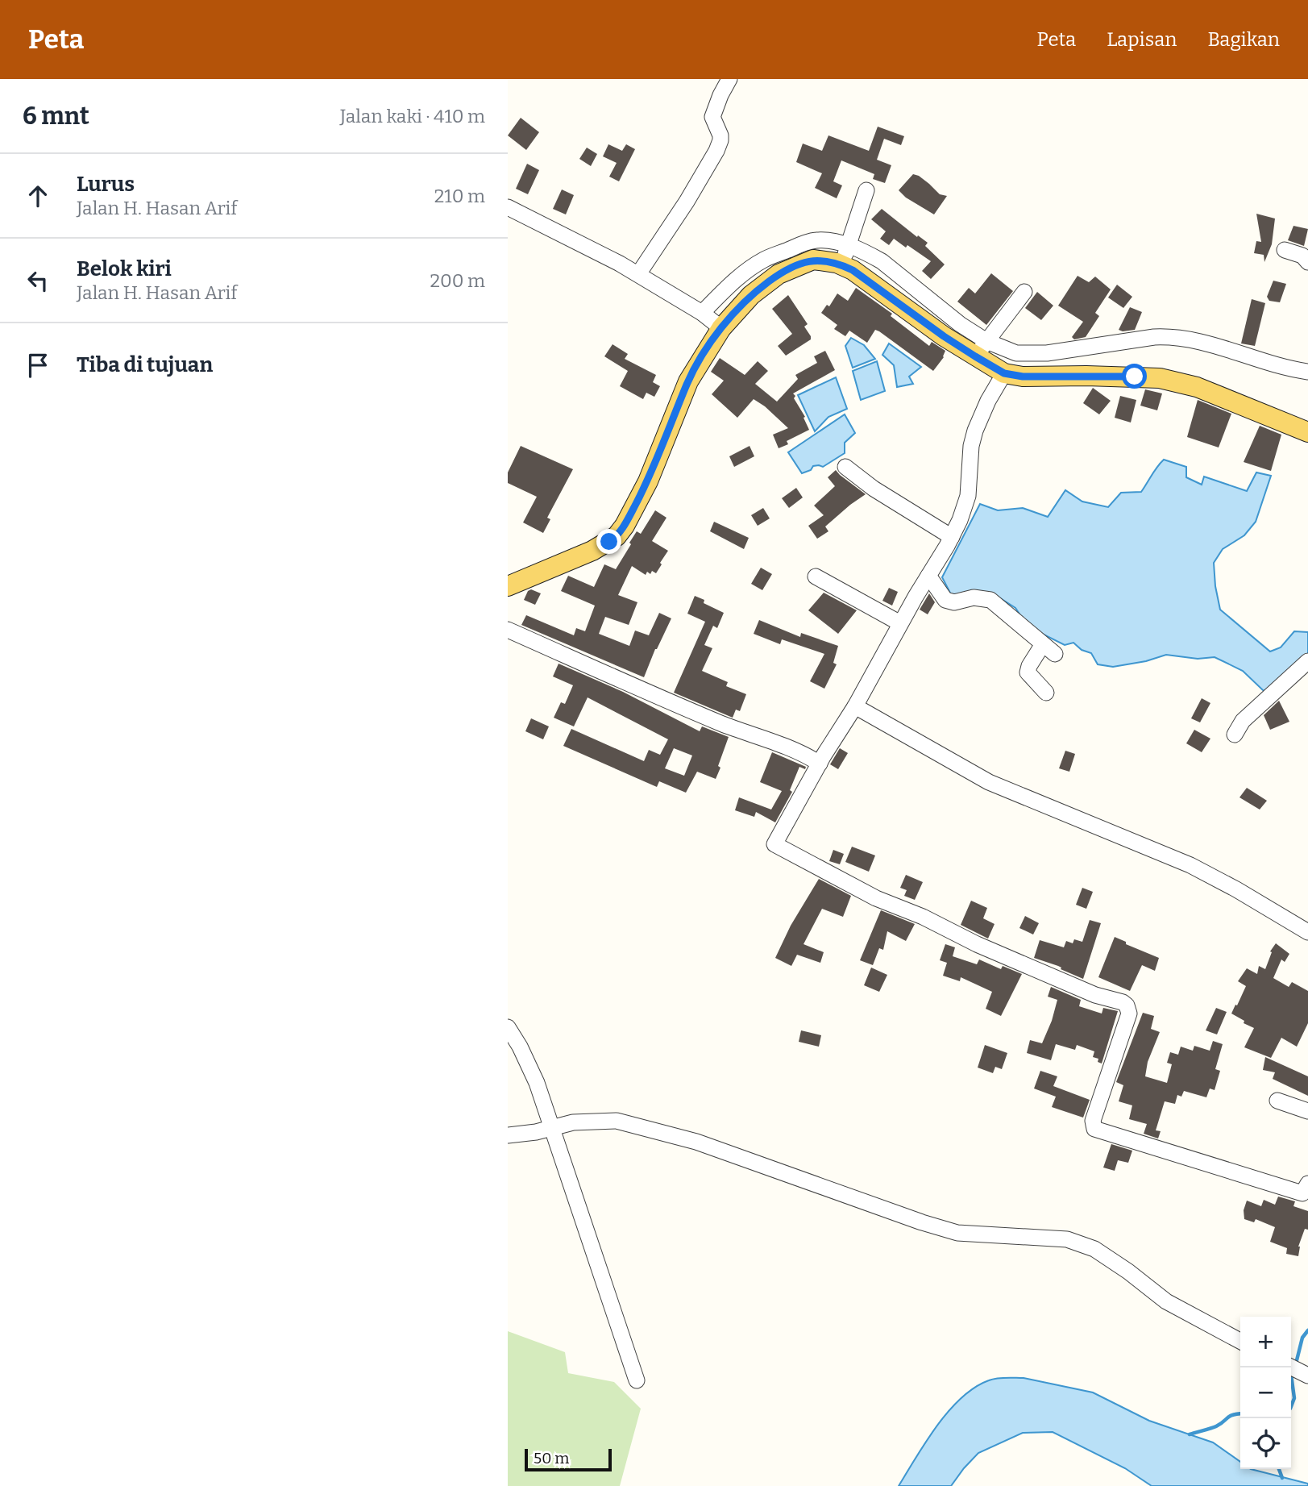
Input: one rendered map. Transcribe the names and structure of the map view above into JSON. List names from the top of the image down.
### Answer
{
  "scale_bar": "50 m",
  "page": {
    "header": "Peta",
    "nav": ["Peta", "Lapisan", "Bagikan"],
    "heading": ["6 mnt", "Jalan kaki · 410 m"],
    "list": [
      ["Lurus", "Jalan H. Hasan Arif", "210 m"],
      ["Belok kiri", "Jalan H. Hasan Arif", "200 m"],
      "Tiba di tujuan"
    ],
    "map_buttons": ["+", "−"],
    "scale": "50 m"
  }
}
